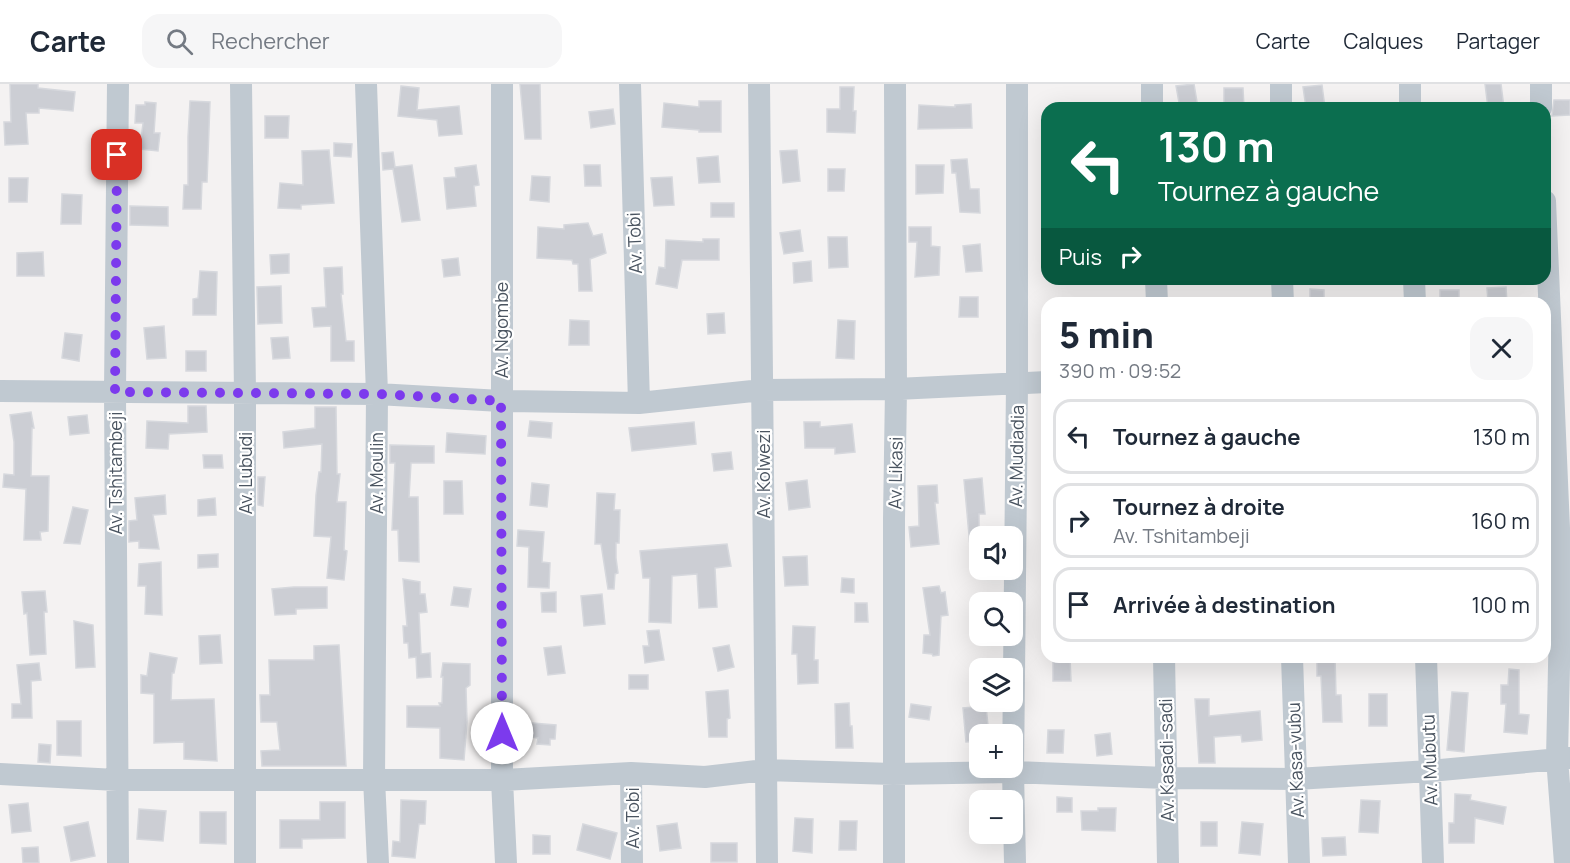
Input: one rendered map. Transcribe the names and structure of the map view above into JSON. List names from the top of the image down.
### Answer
{
  "streets": {
    "street": [
      "Av. Tobi",
      "Av. Ngombe",
      "Av. Mudiadia",
      "Av. Tshitambeji",
      "Av. Lubudi",
      "Av. Moulin",
      "Av. Likasi",
      "Av. Kolwezi",
      "Av. Kasadi-sadi",
      "Av. Kasa-vubu",
      "Av. Mubutu"
    ]
  },
  "page": {
    "header": "Carte",
    "search": "Rechercher",
    "nav": ["Carte", "Calques", "Partager"],
    "turn": ["130 m", "Tournez à gauche"],
    "then": "Puis",
    "heading": ["5 min", "390 m · 09:52"],
    "list": [
      {
        "name": "Tournez à gauche",
        "value": "130 m"
      },
      {
        "name": "Tournez à droite",
        "note": "Av. Tshitambeji",
        "value": "160 m"
      },
      {
        "name": "Arrivée à destination",
        "value": "100 m"
      }
    ],
    "map_buttons": ["+", "−"]
  }
}
